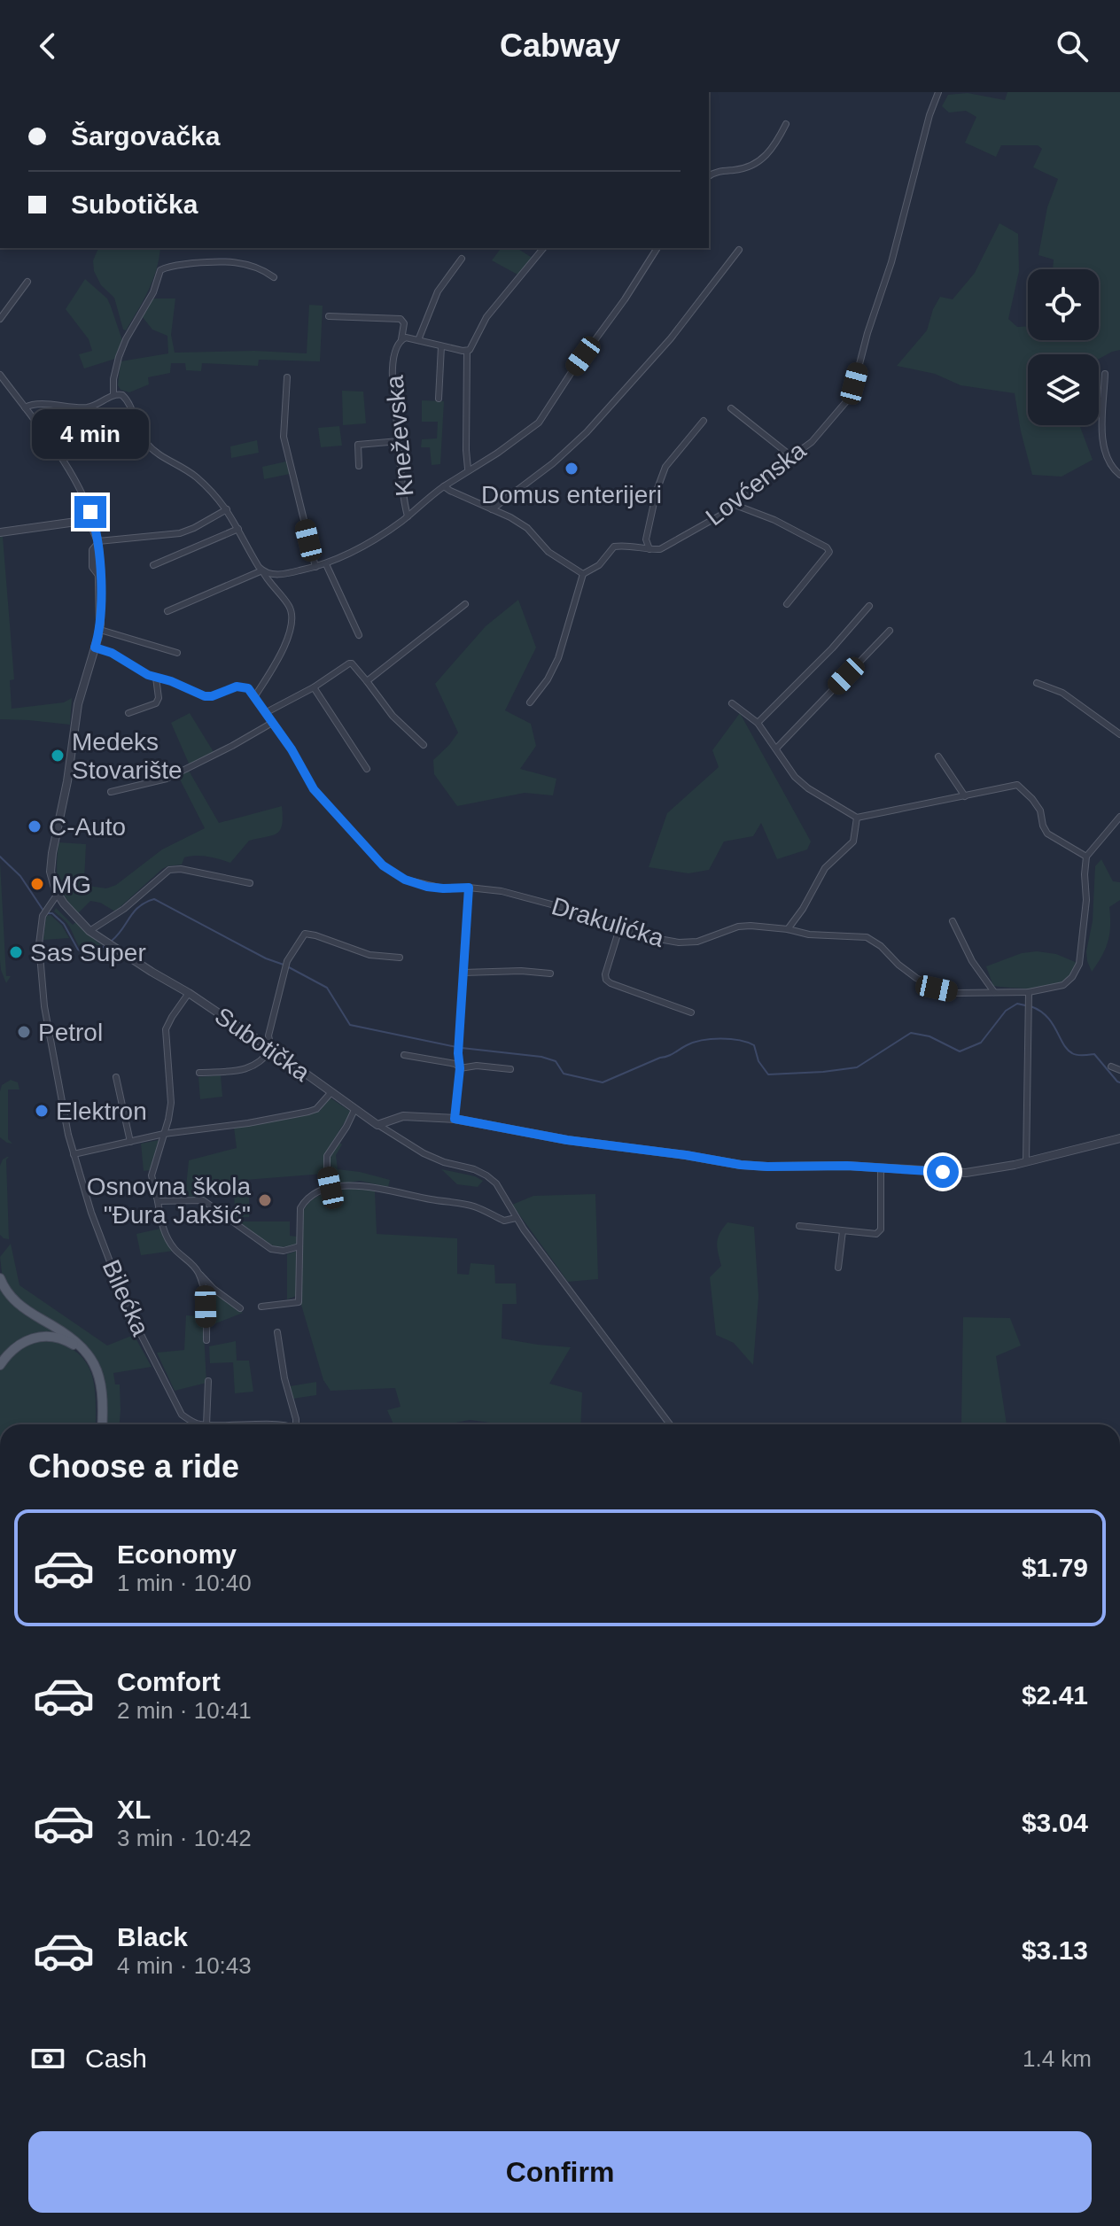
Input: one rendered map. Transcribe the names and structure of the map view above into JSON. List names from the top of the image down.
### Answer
{
  "streets": {
    "street": [
      "Kneževska",
      "Lovćenska",
      "Drakulićka",
      "Subotička",
      "Bilećka"
    ]
  },
  "crossings": [
    ["Subotička", "Bilećka"]
  ],
  "places": [
    "Domus enterijeri",
    "Medeks Stovarište",
    "C-Auto",
    "MG",
    "Sas Super",
    "Petrol",
    "Elektron",
    "Osnovna škola \"Đura Jakšić\""
  ],
  "page": {
    "header": "Cabway",
    "banner": ["Šargovačka", "Subotička"],
    "bubble": "4 min",
    "heading": "Choose a ride",
    "list": [
      {
        "name": "Economy",
        "note": "1 min · 10:40",
        "value": "$1.79"
      },
      {
        "name": "Comfort",
        "note": "2 min · 10:41",
        "value": "$2.41"
      },
      {
        "name": "XL",
        "note": "3 min · 10:42",
        "value": "$3.04"
      },
      {
        "name": "Black",
        "note": "4 min · 10:43",
        "value": "$3.13"
      }
    ],
    "pay": ["Cash", "1.4 km"],
    "buttons": "Confirm"
  }
}
